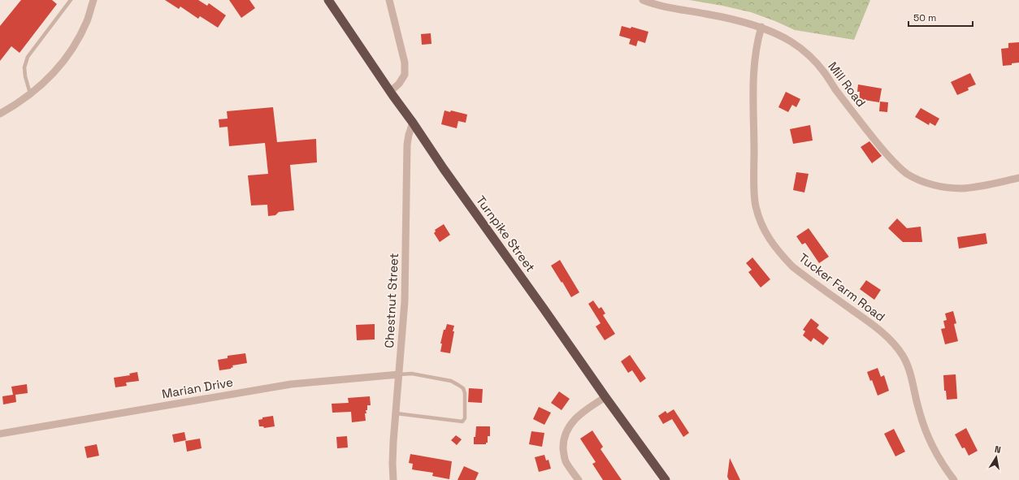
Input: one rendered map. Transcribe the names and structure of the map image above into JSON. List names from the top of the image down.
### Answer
{
  "streets": {
    "highway": ["Turnpike Street"],
    "street": [
      "Mill Road",
      "Tucker Farm Road",
      "Chestnut Street",
      "Marian Drive"
    ]
  },
  "crossings": [
    ["Mill Road", "Tucker Farm Road"],
    ["Turnpike Street", "Chestnut Street"],
    ["Chestnut Street", "Marian Drive"]
  ],
  "scale_bar": "50 m",
  "north": "top"
}
